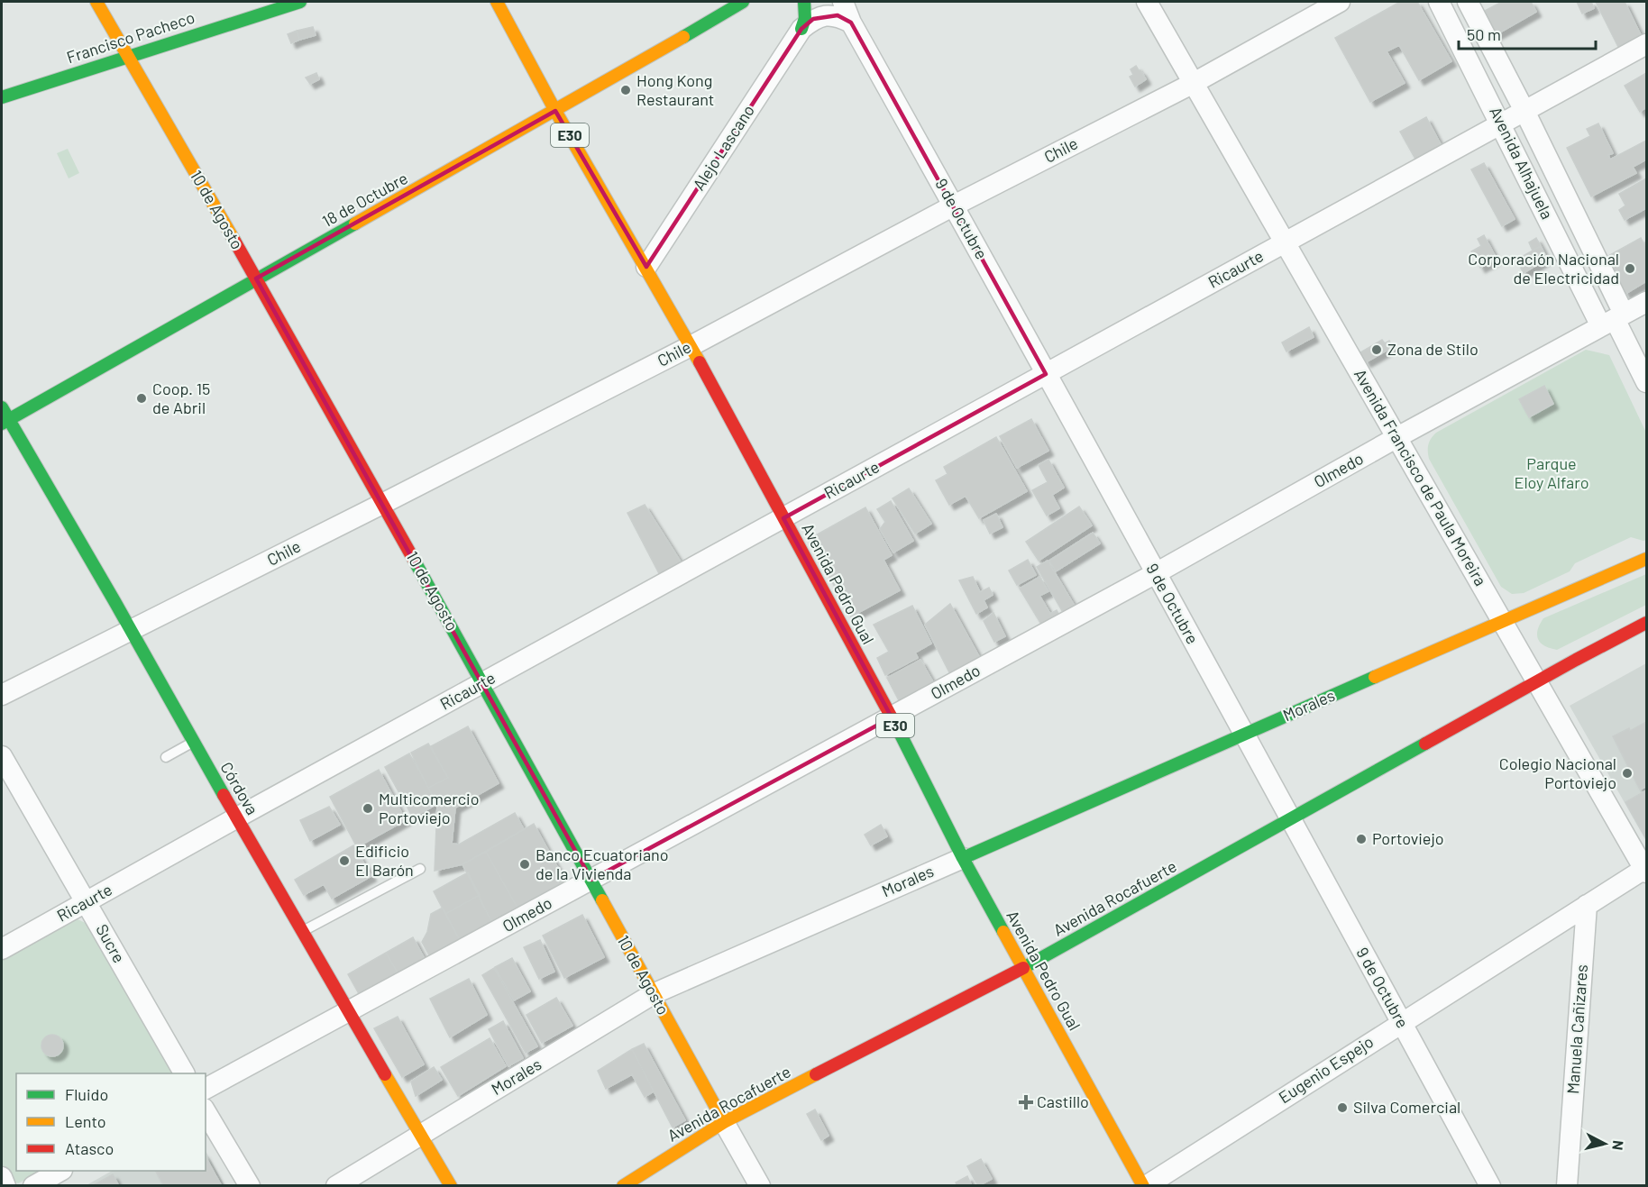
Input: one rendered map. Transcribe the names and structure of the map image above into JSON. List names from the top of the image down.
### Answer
{
  "streets": {
    "main road": [
      "Francisco Pacheco",
      "E30",
      "18 de Octubre",
      "10 de Agosto",
      "Avenida Pedro Gual",
      "Morales",
      "Córdova",
      "Avenida Rocafuerte"
    ],
    "street": [
      "Alejo Lascano",
      "Chile",
      "Avenida Alhajuela",
      "9 de Octubre",
      "Ricaurte",
      "Olmedo",
      "Avenida Francisco de Paula Moreira",
      "Sucre",
      "Manuela Cañizares",
      "Eugenio Espejo"
    ]
  },
  "crossings": [
    ["Francisco Pacheco", "10 de Agosto"],
    ["Alejo Lascano", "9 de Octubre"],
    ["Alejo Lascano", "Avenida Pedro Gual"],
    ["Chile", "10 de Agosto"],
    ["Chile", "9 de Octubre"],
    ["Chile", "Avenida Francisco de Paula Moreira"],
    ["Chile", "Avenida Pedro Gual"],
    ["Chile", "Córdova"],
    ["Avenida Alhajuela", "Ricaurte"],
    ["Avenida Alhajuela", "Olmedo"],
    ["18 de Octubre", "10 de Agosto"],
    ["18 de Octubre", "Avenida Pedro Gual"],
    ["18 de Octubre", "Córdova"],
    ["10 de Agosto", "Ricaurte"],
    ["10 de Agosto", "Olmedo"],
    ["10 de Agosto", "Morales"],
    ["10 de Agosto", "Avenida Rocafuerte"],
    ["9 de Octubre", "Ricaurte"],
    ["9 de Octubre", "Olmedo"],
    ["9 de Octubre", "Morales"],
    ["9 de Octubre", "Avenida Rocafuerte"],
    ["9 de Octubre", "Eugenio Espejo"],
    ["Ricaurte", "Avenida Francisco de Paula Moreira"],
    ["Ricaurte", "Avenida Pedro Gual"],
    ["Ricaurte", "Córdova"],
    ["Ricaurte", "Sucre"],
    ["Olmedo", "Avenida Francisco de Paula Moreira"],
    ["Olmedo", "Avenida Pedro Gual"],
    ["Olmedo", "Córdova"],
    ["Avenida Francisco de Paula Moreira", "Morales"],
    ["Avenida Francisco de Paula Moreira", "Avenida Rocafuerte"],
    ["Avenida Francisco de Paula Moreira", "Eugenio Espejo"],
    ["Avenida Pedro Gual", "Morales"],
    ["Avenida Pedro Gual", "Avenida Rocafuerte"],
    ["Avenida Pedro Gual", "Eugenio Espejo"],
    ["Morales", "Córdova"],
    ["Manuela Cañizares", "Eugenio Espejo"]
  ],
  "parks": ["Parque Eloy Alfaro"],
  "places": {
    "other": [
      "Hong Kong Restaurant",
      "Corporación Nacional de Electricidad",
      "Zona de Stilo",
      "Coop. 15 de Abril",
      "Colegio Nacional Portoviejo",
      "Multicomercio Portoviejo",
      "Portoviejo",
      "Edificio El Barón",
      "Banco Ecuatoriano de la Vivienda",
      "Silva Comercial"
    ],
    "health": ["Castillo"]
  },
  "legend": ["Fluido", "Lento", "Atasco"],
  "scale_bar": "50 m",
  "north": "right"
}
